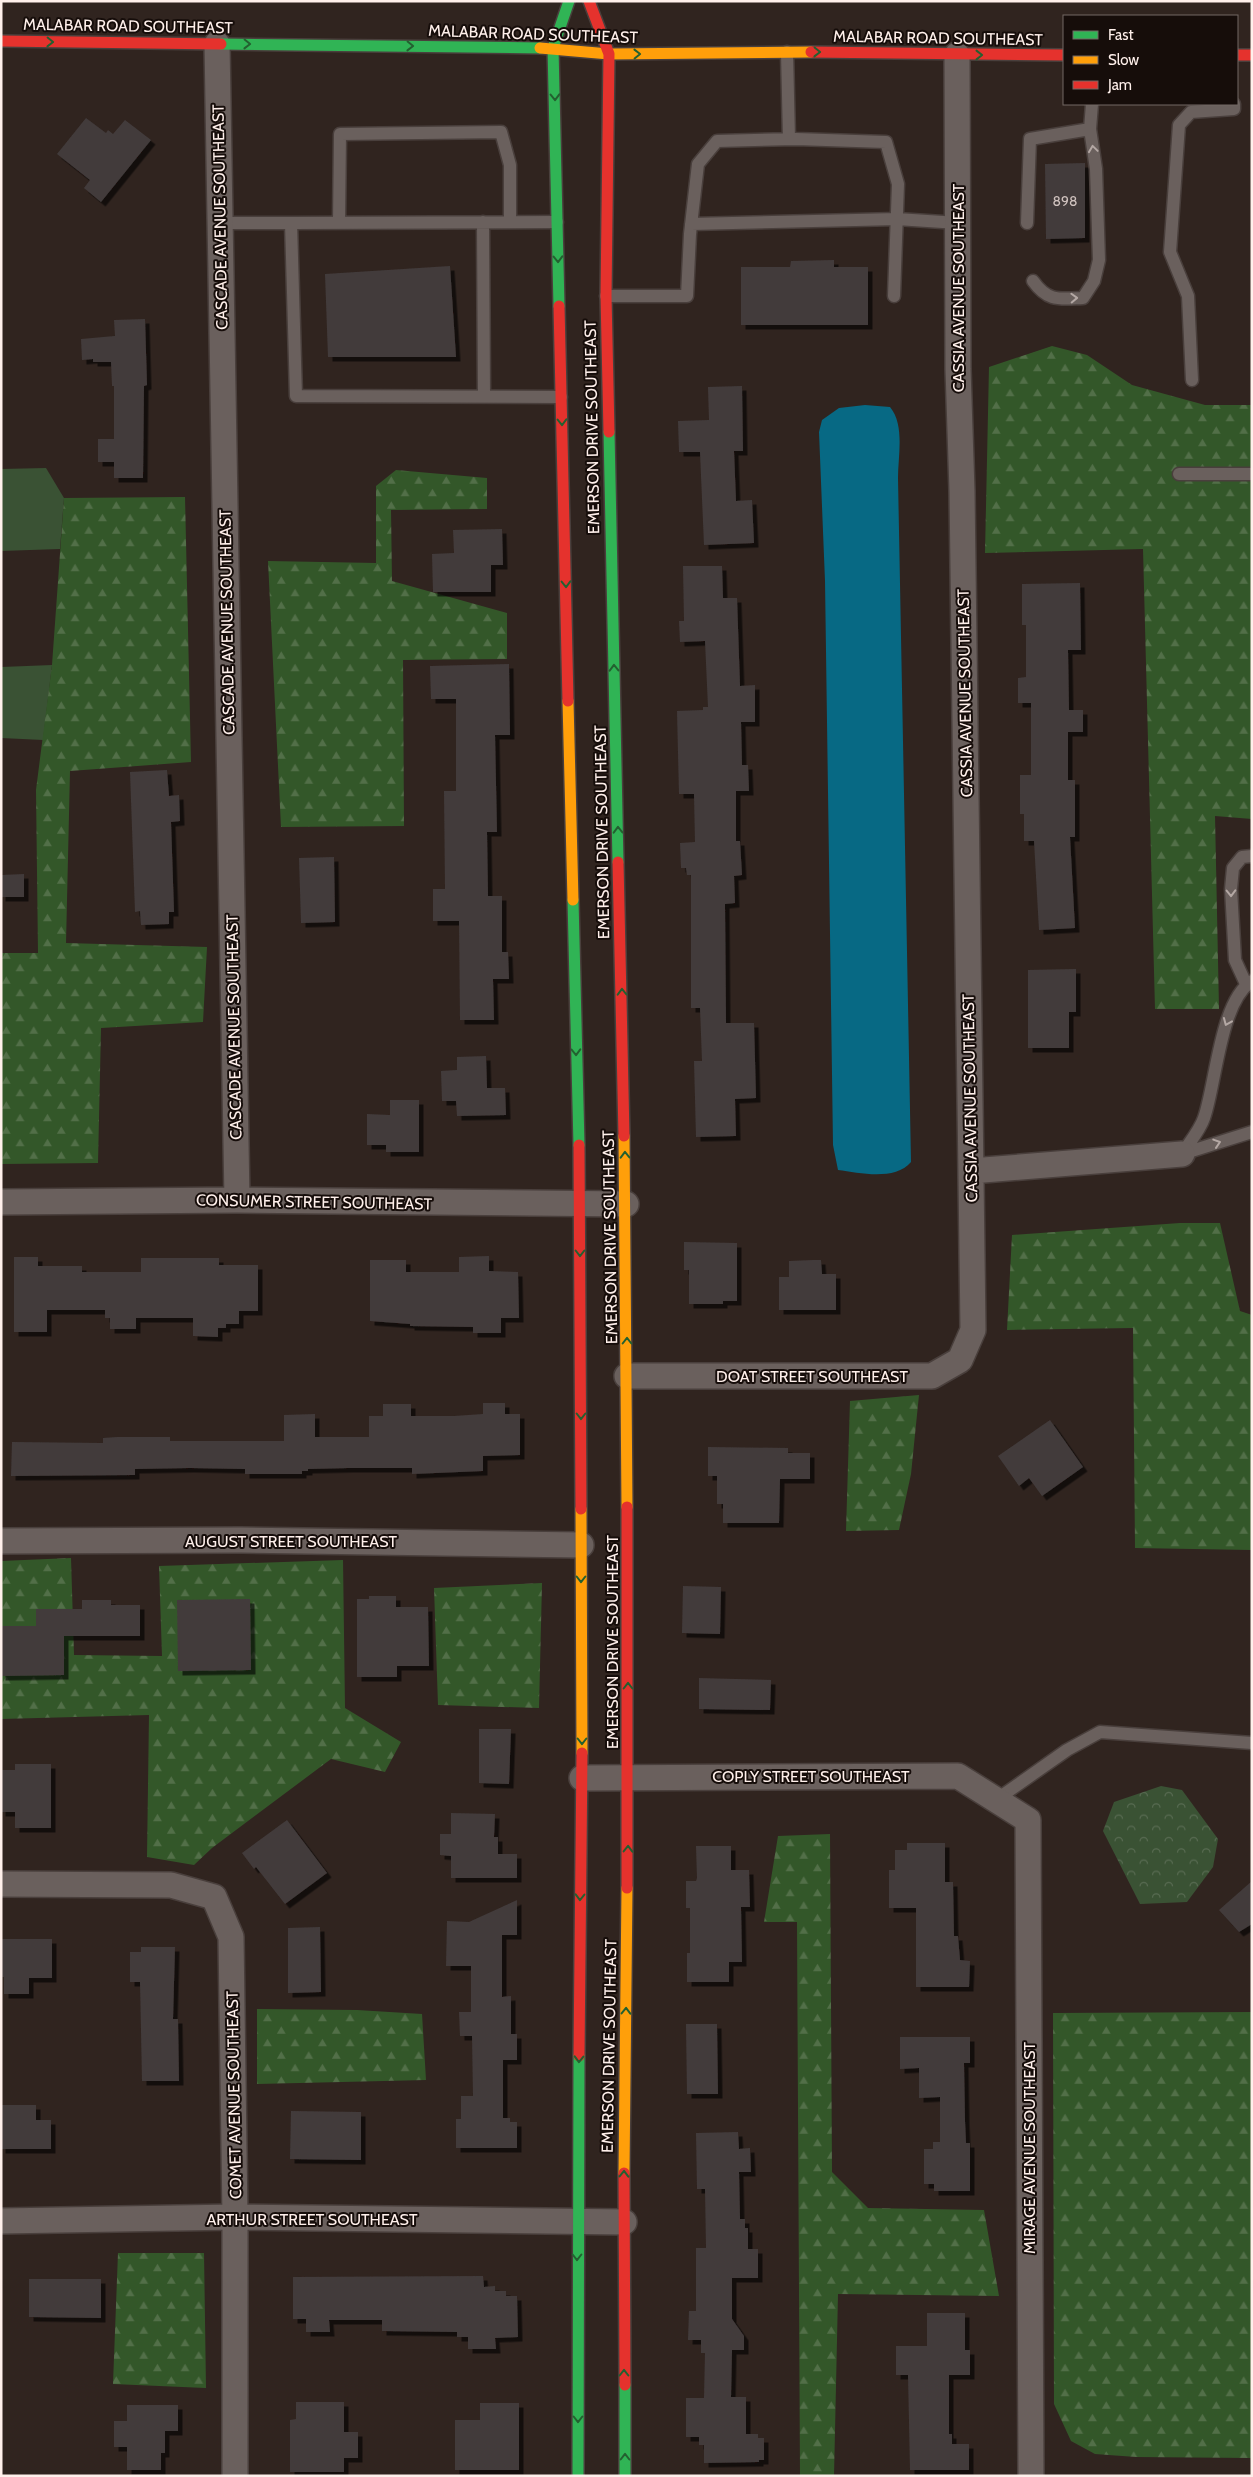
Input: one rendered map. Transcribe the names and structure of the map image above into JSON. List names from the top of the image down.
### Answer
{
  "streets": {
    "street": [
      "MALABAR ROAD SOUTHEAST",
      "CASCADE AVENUE SOUTHEAST",
      "CASSIA AVENUE SOUTHEAST",
      "EMERSON DRIVE SOUTHEAST",
      "CONSUMER STREET SOUTHEAST",
      "DOAT STREET SOUTHEAST",
      "AUGUST STREET SOUTHEAST",
      "COPLY STREET SOUTHEAST",
      "COMET AVENUE SOUTHEAST",
      "MIRAGE AVENUE SOUTHEAST",
      "ARTHUR STREET SOUTHEAST"
    ]
  },
  "crossings": [
    ["MALABAR ROAD SOUTHEAST", "CASCADE AVENUE SOUTHEAST"],
    ["MALABAR ROAD SOUTHEAST", "CASSIA AVENUE SOUTHEAST"],
    ["MALABAR ROAD SOUTHEAST", "EMERSON DRIVE SOUTHEAST"],
    ["CASCADE AVENUE SOUTHEAST", "CONSUMER STREET SOUTHEAST"],
    ["CASSIA AVENUE SOUTHEAST", "DOAT STREET SOUTHEAST"],
    ["EMERSON DRIVE SOUTHEAST", "CONSUMER STREET SOUTHEAST"],
    ["EMERSON DRIVE SOUTHEAST", "DOAT STREET SOUTHEAST"],
    ["EMERSON DRIVE SOUTHEAST", "AUGUST STREET SOUTHEAST"],
    ["EMERSON DRIVE SOUTHEAST", "COPLY STREET SOUTHEAST"],
    ["EMERSON DRIVE SOUTHEAST", "ARTHUR STREET SOUTHEAST"],
    ["COPLY STREET SOUTHEAST", "MIRAGE AVENUE SOUTHEAST"],
    ["COMET AVENUE SOUTHEAST", "ARTHUR STREET SOUTHEAST"]
  ],
  "one_way": ["MALABAR ROAD SOUTHEAST"],
  "house_numbers": ["898"],
  "legend": ["Fast", "Slow", "Jam"]
}
